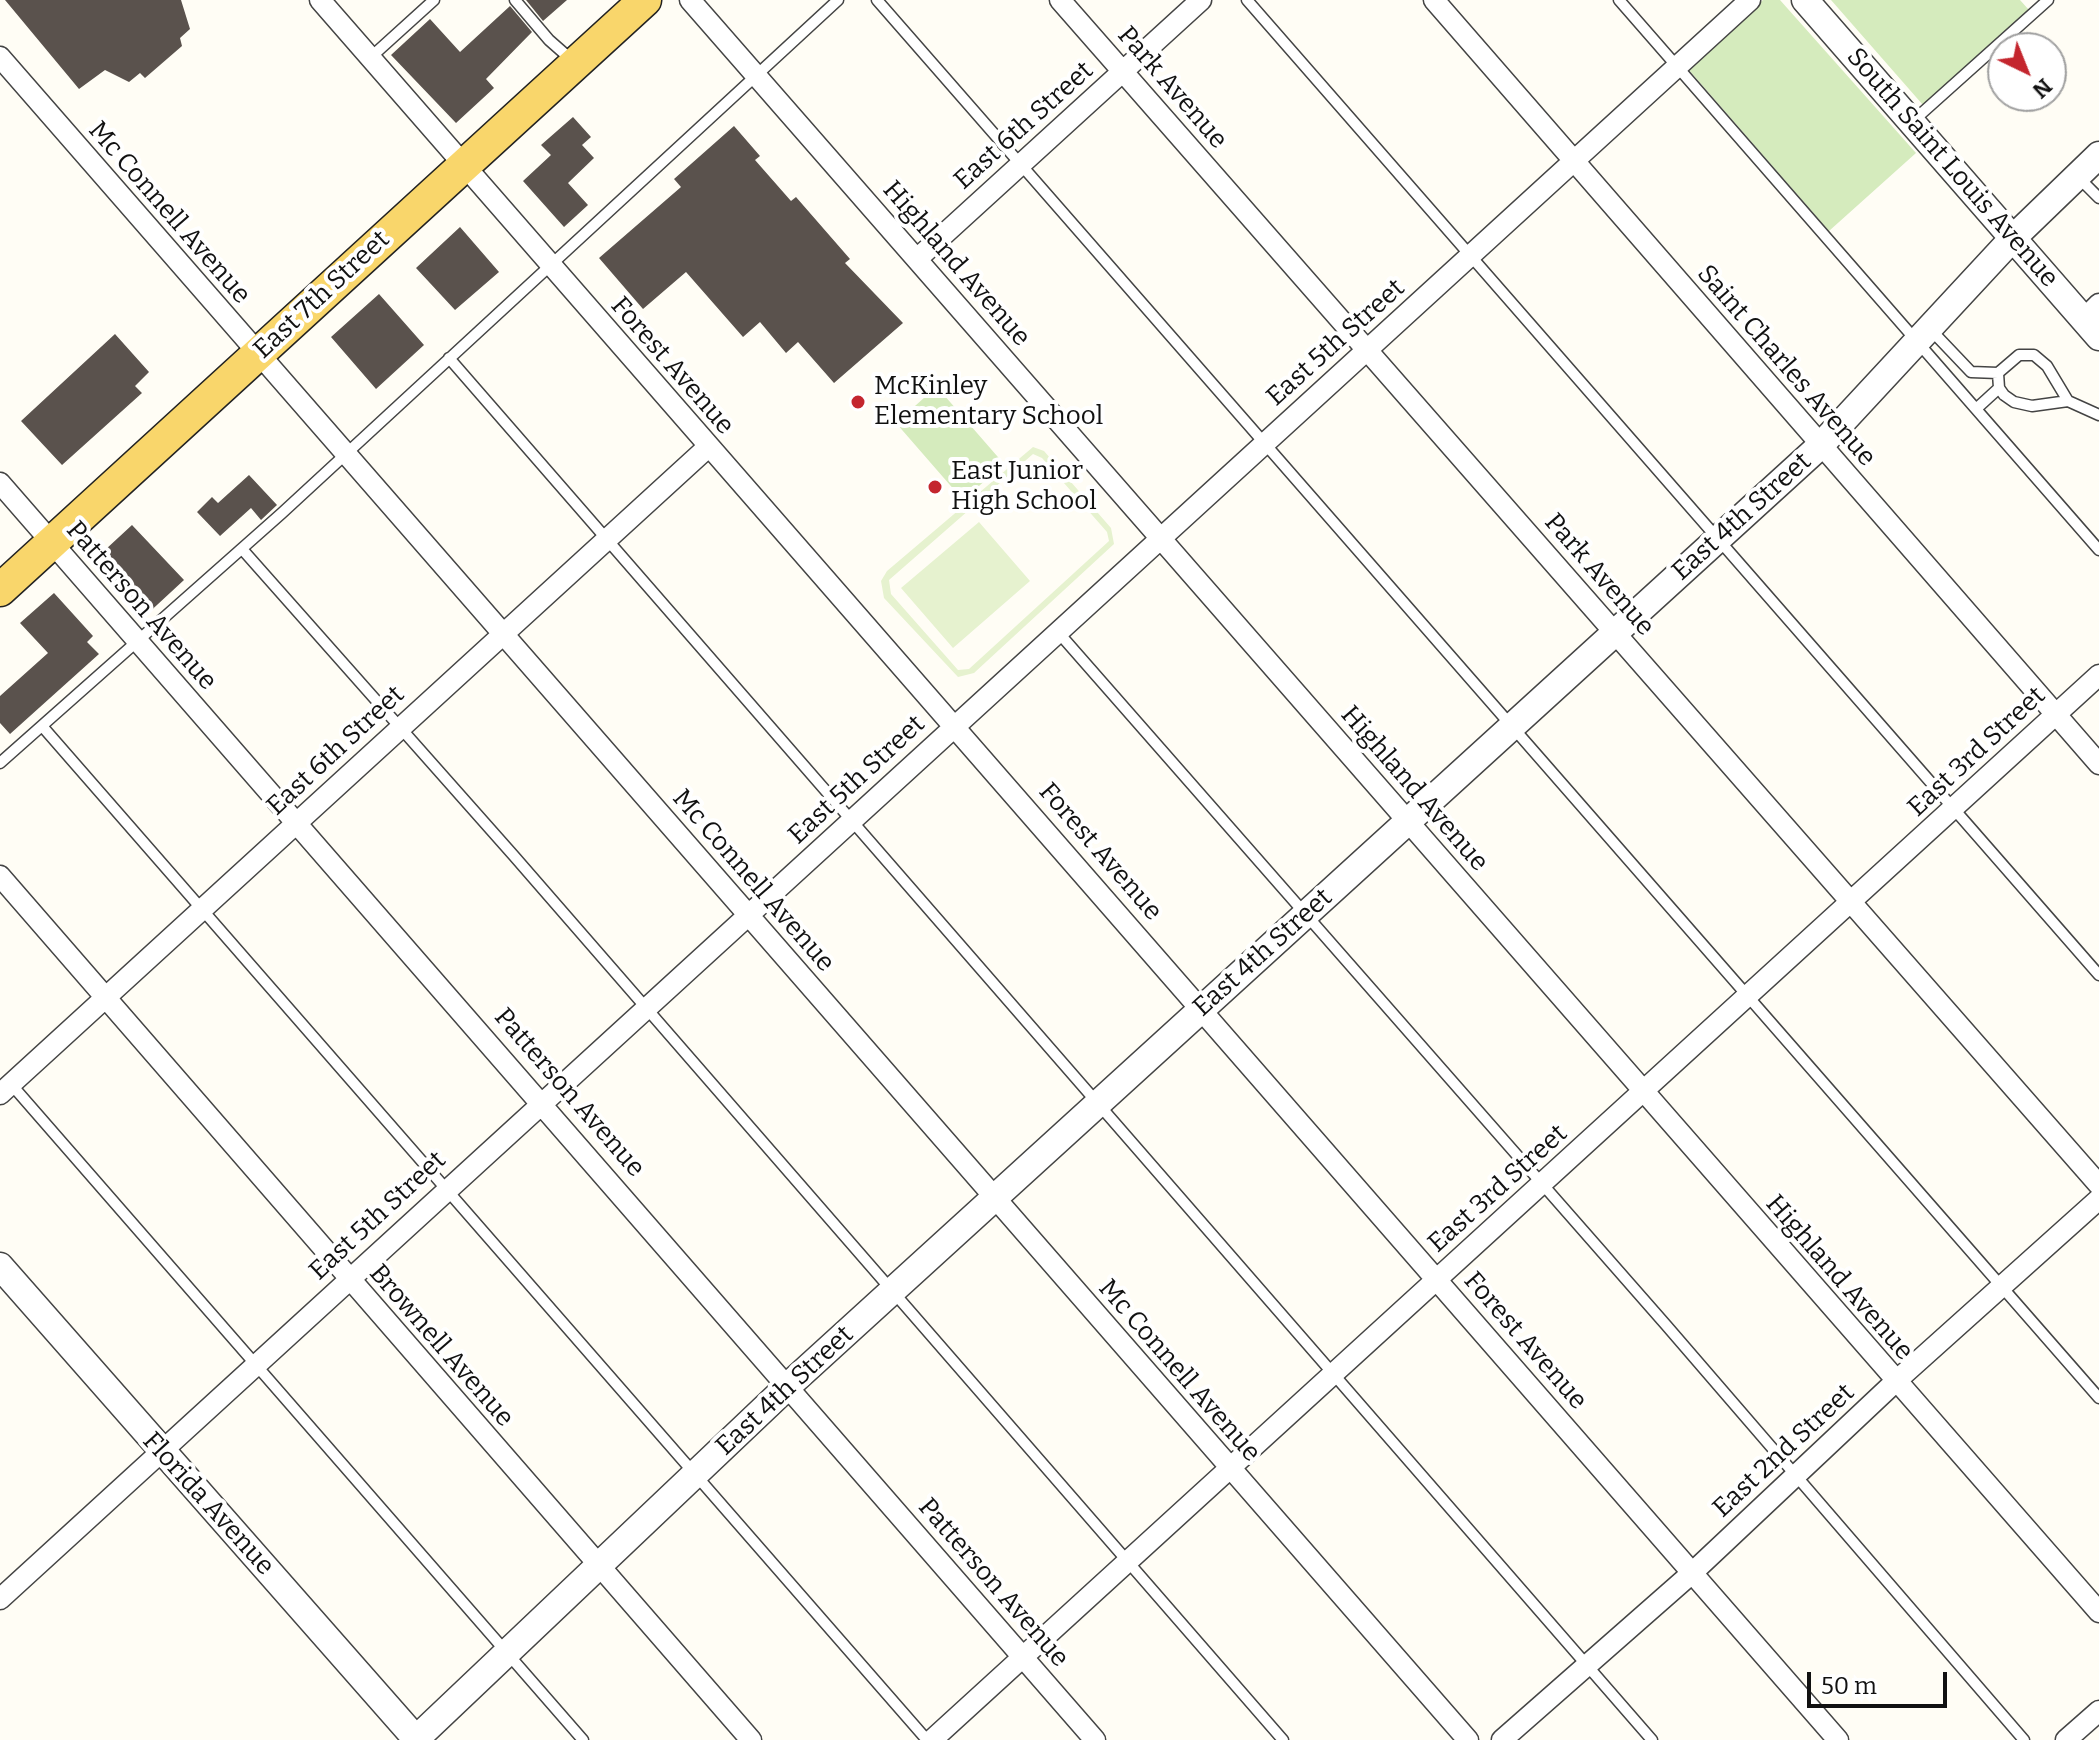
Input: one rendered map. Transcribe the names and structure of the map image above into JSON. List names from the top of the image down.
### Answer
{
  "streets": {
    "main road": ["East 7th Street"],
    "street": [
      "Park Avenue",
      "East 6th Street",
      "South Saint Louis Avenue",
      "Mc Connell Avenue",
      "Highland Avenue",
      "East 5th Street",
      "Forest Avenue",
      "Saint Charles Avenue",
      "East 4th Street",
      "Patterson Avenue",
      "East 3rd Street",
      "Brownell Avenue",
      "East 2nd Street",
      "Florida Avenue"
    ]
  },
  "crossings": [
    ["Park Avenue", "East 6th Street"],
    ["Park Avenue", "East 5th Street"],
    ["Park Avenue", "East 4th Street"],
    ["Park Avenue", "East 3rd Street"],
    ["East 6th Street", "Mc Connell Avenue"],
    ["East 6th Street", "Highland Avenue"],
    ["East 6th Street", "Forest Avenue"],
    ["East 6th Street", "Patterson Avenue"],
    ["East 6th Street", "Brownell Avenue"],
    ["South Saint Louis Avenue", "East 4th Street"],
    ["Mc Connell Avenue", "East 7th Street"],
    ["Mc Connell Avenue", "East 5th Street"],
    ["Mc Connell Avenue", "East 4th Street"],
    ["Mc Connell Avenue", "East 3rd Street"],
    ["Highland Avenue", "East 5th Street"],
    ["Highland Avenue", "East 4th Street"],
    ["Highland Avenue", "East 3rd Street"],
    ["Highland Avenue", "East 2nd Street"],
    ["East 7th Street", "Forest Avenue"],
    ["East 7th Street", "Patterson Avenue"],
    ["East 5th Street", "Forest Avenue"],
    ["East 5th Street", "Saint Charles Avenue"],
    ["East 5th Street", "Patterson Avenue"],
    ["East 5th Street", "Brownell Avenue"],
    ["East 5th Street", "Florida Avenue"],
    ["Forest Avenue", "East 4th Street"],
    ["Forest Avenue", "East 3rd Street"],
    ["Forest Avenue", "East 2nd Street"],
    ["Saint Charles Avenue", "East 4th Street"],
    ["Saint Charles Avenue", "East 3rd Street"],
    ["East 4th Street", "Patterson Avenue"],
    ["East 4th Street", "Brownell Avenue"],
    ["East 4th Street", "Florida Avenue"],
    ["Patterson Avenue", "East 3rd Street"]
  ],
  "places": ["McKinley Elementary School", "East Junior High School"],
  "scale_bar": "50 m",
  "north": "bottom right"
}
